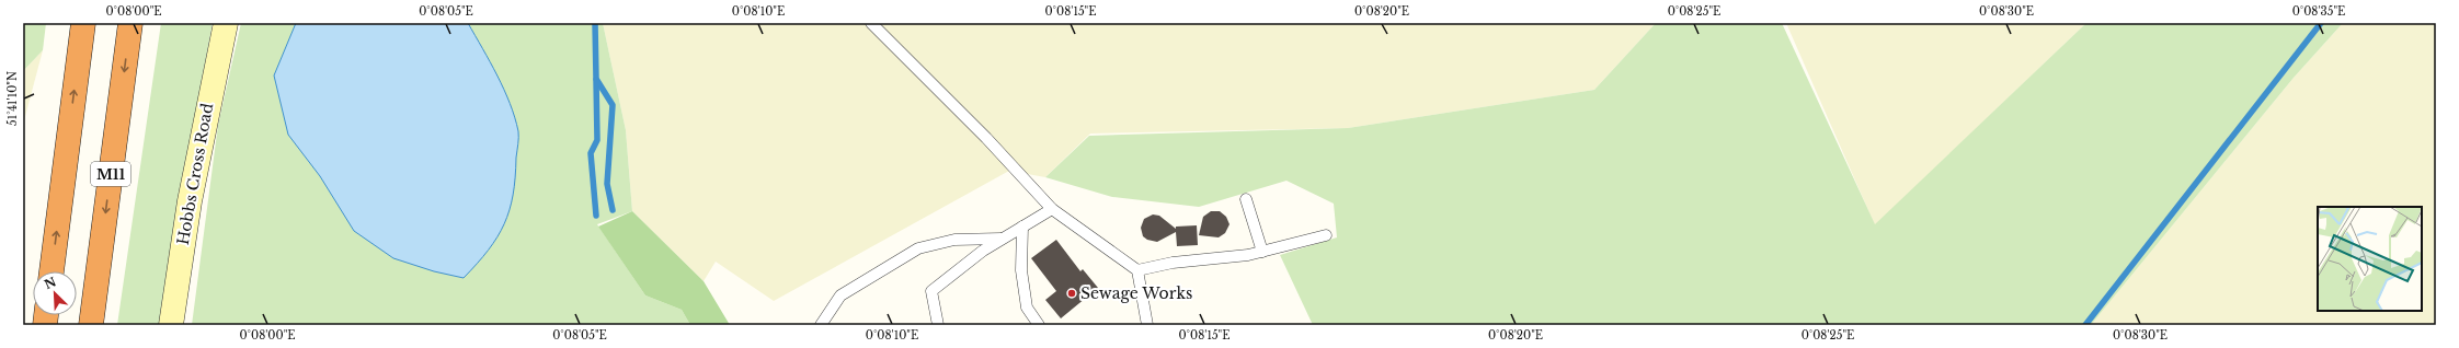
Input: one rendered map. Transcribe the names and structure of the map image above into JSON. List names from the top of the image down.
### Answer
{
  "streets": {
    "highway": ["M11"],
    "street": ["Hobbs Cross Road"]
  },
  "places": ["Sewage Works"],
  "north": "top left",
  "coordinates": [
    "0°08'00\"E",
    "0°08'05\"E",
    "0°08'10\"E",
    "0°08'15\"E",
    "0°08'20\"E",
    "0°08'25\"E",
    "0°08'30\"E",
    "0°08'35\"E",
    "51°41'10\"N"
  ]
}
